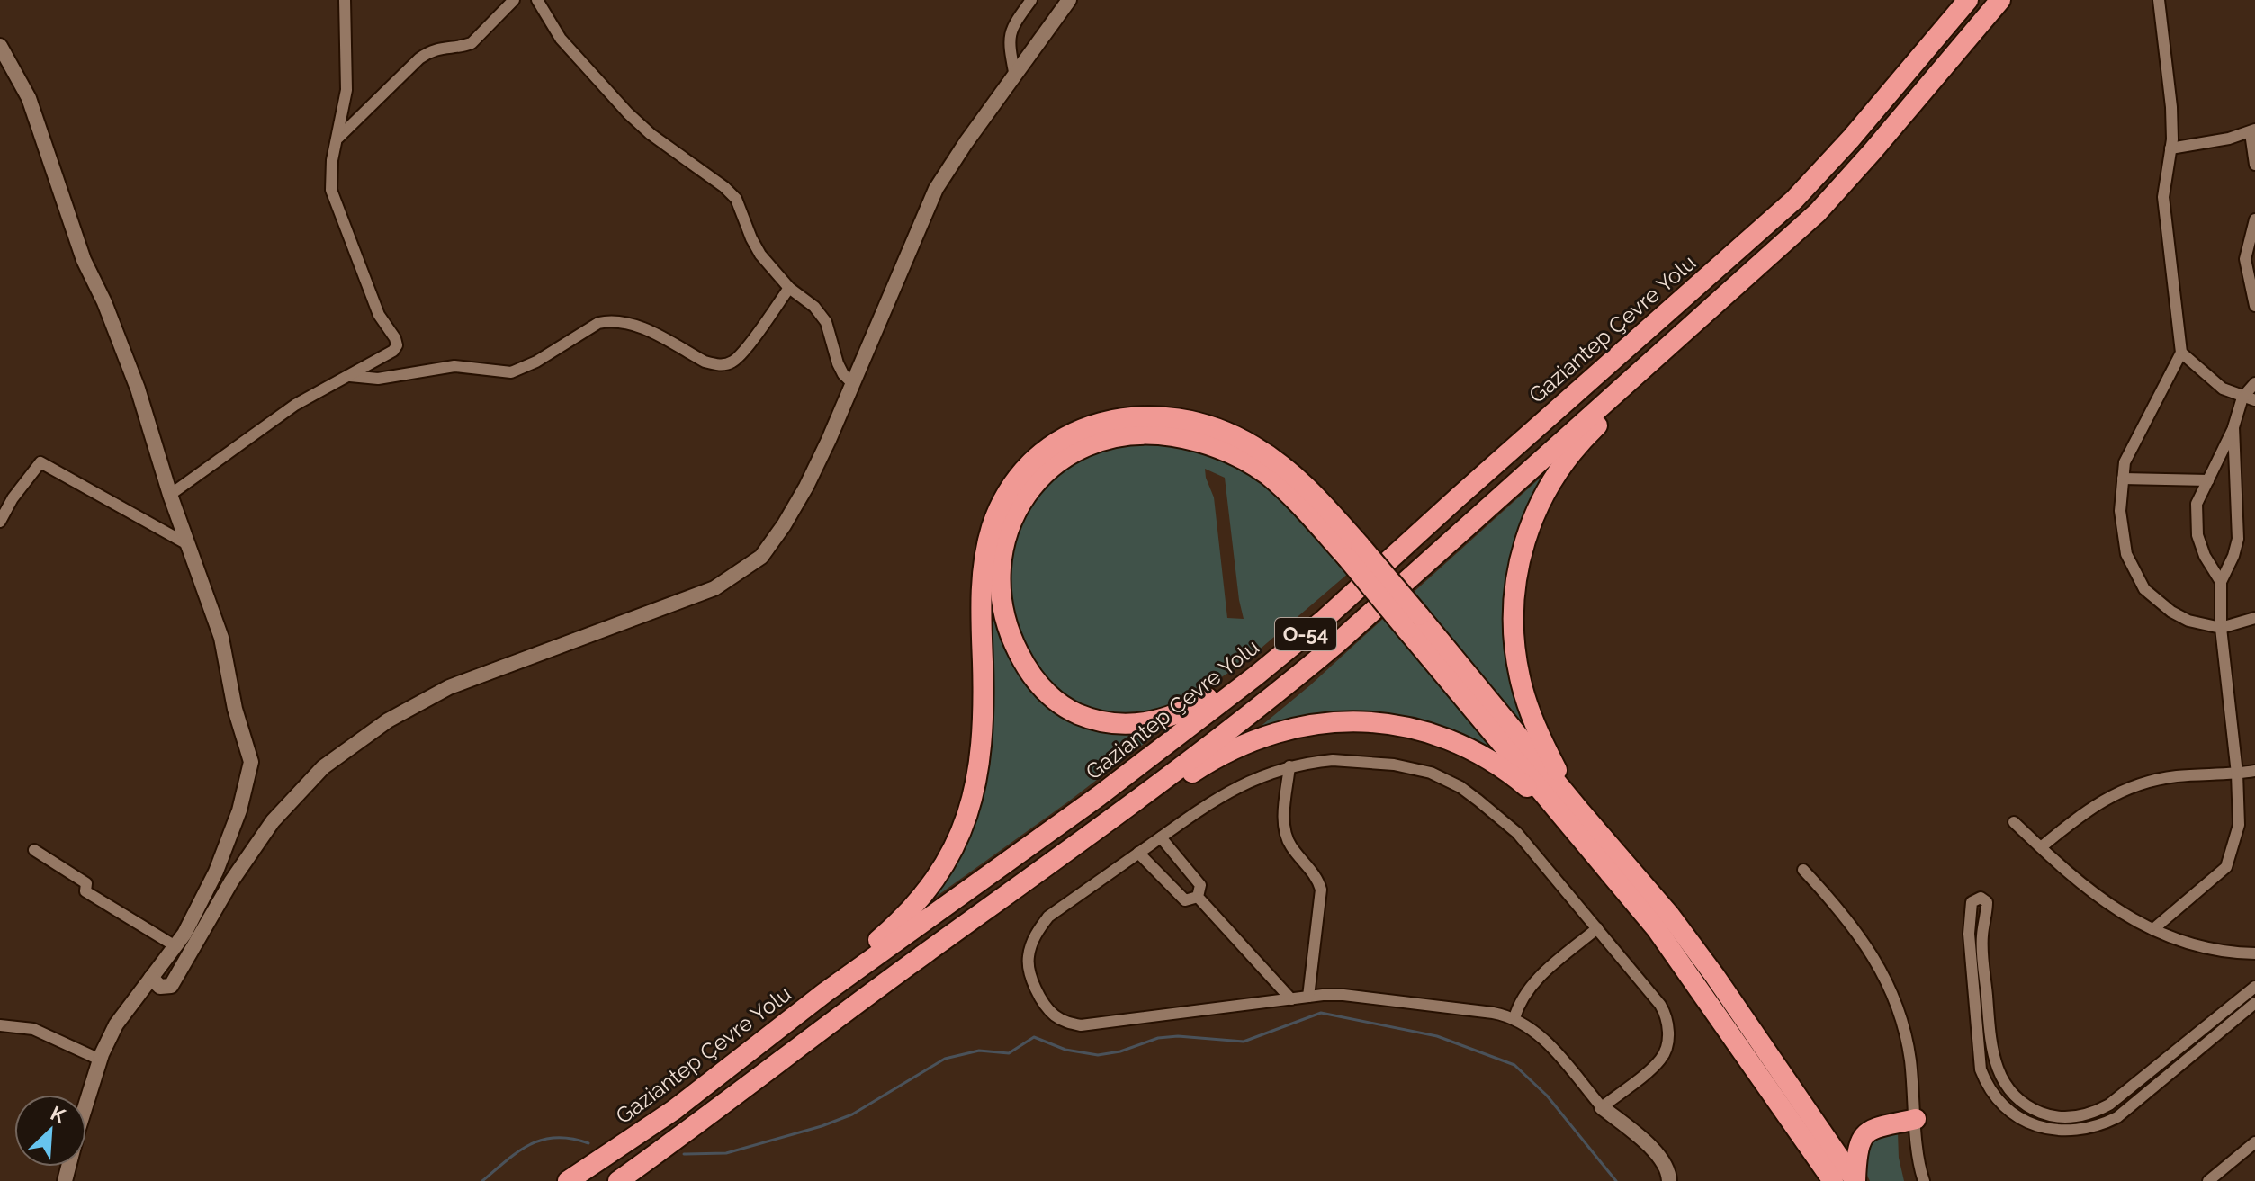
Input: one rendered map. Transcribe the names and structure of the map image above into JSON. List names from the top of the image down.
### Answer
{
  "streets": {
    "highway": ["Gaziantep Çevre Yolu", "O-54"]
  },
  "north": "top right"
}
